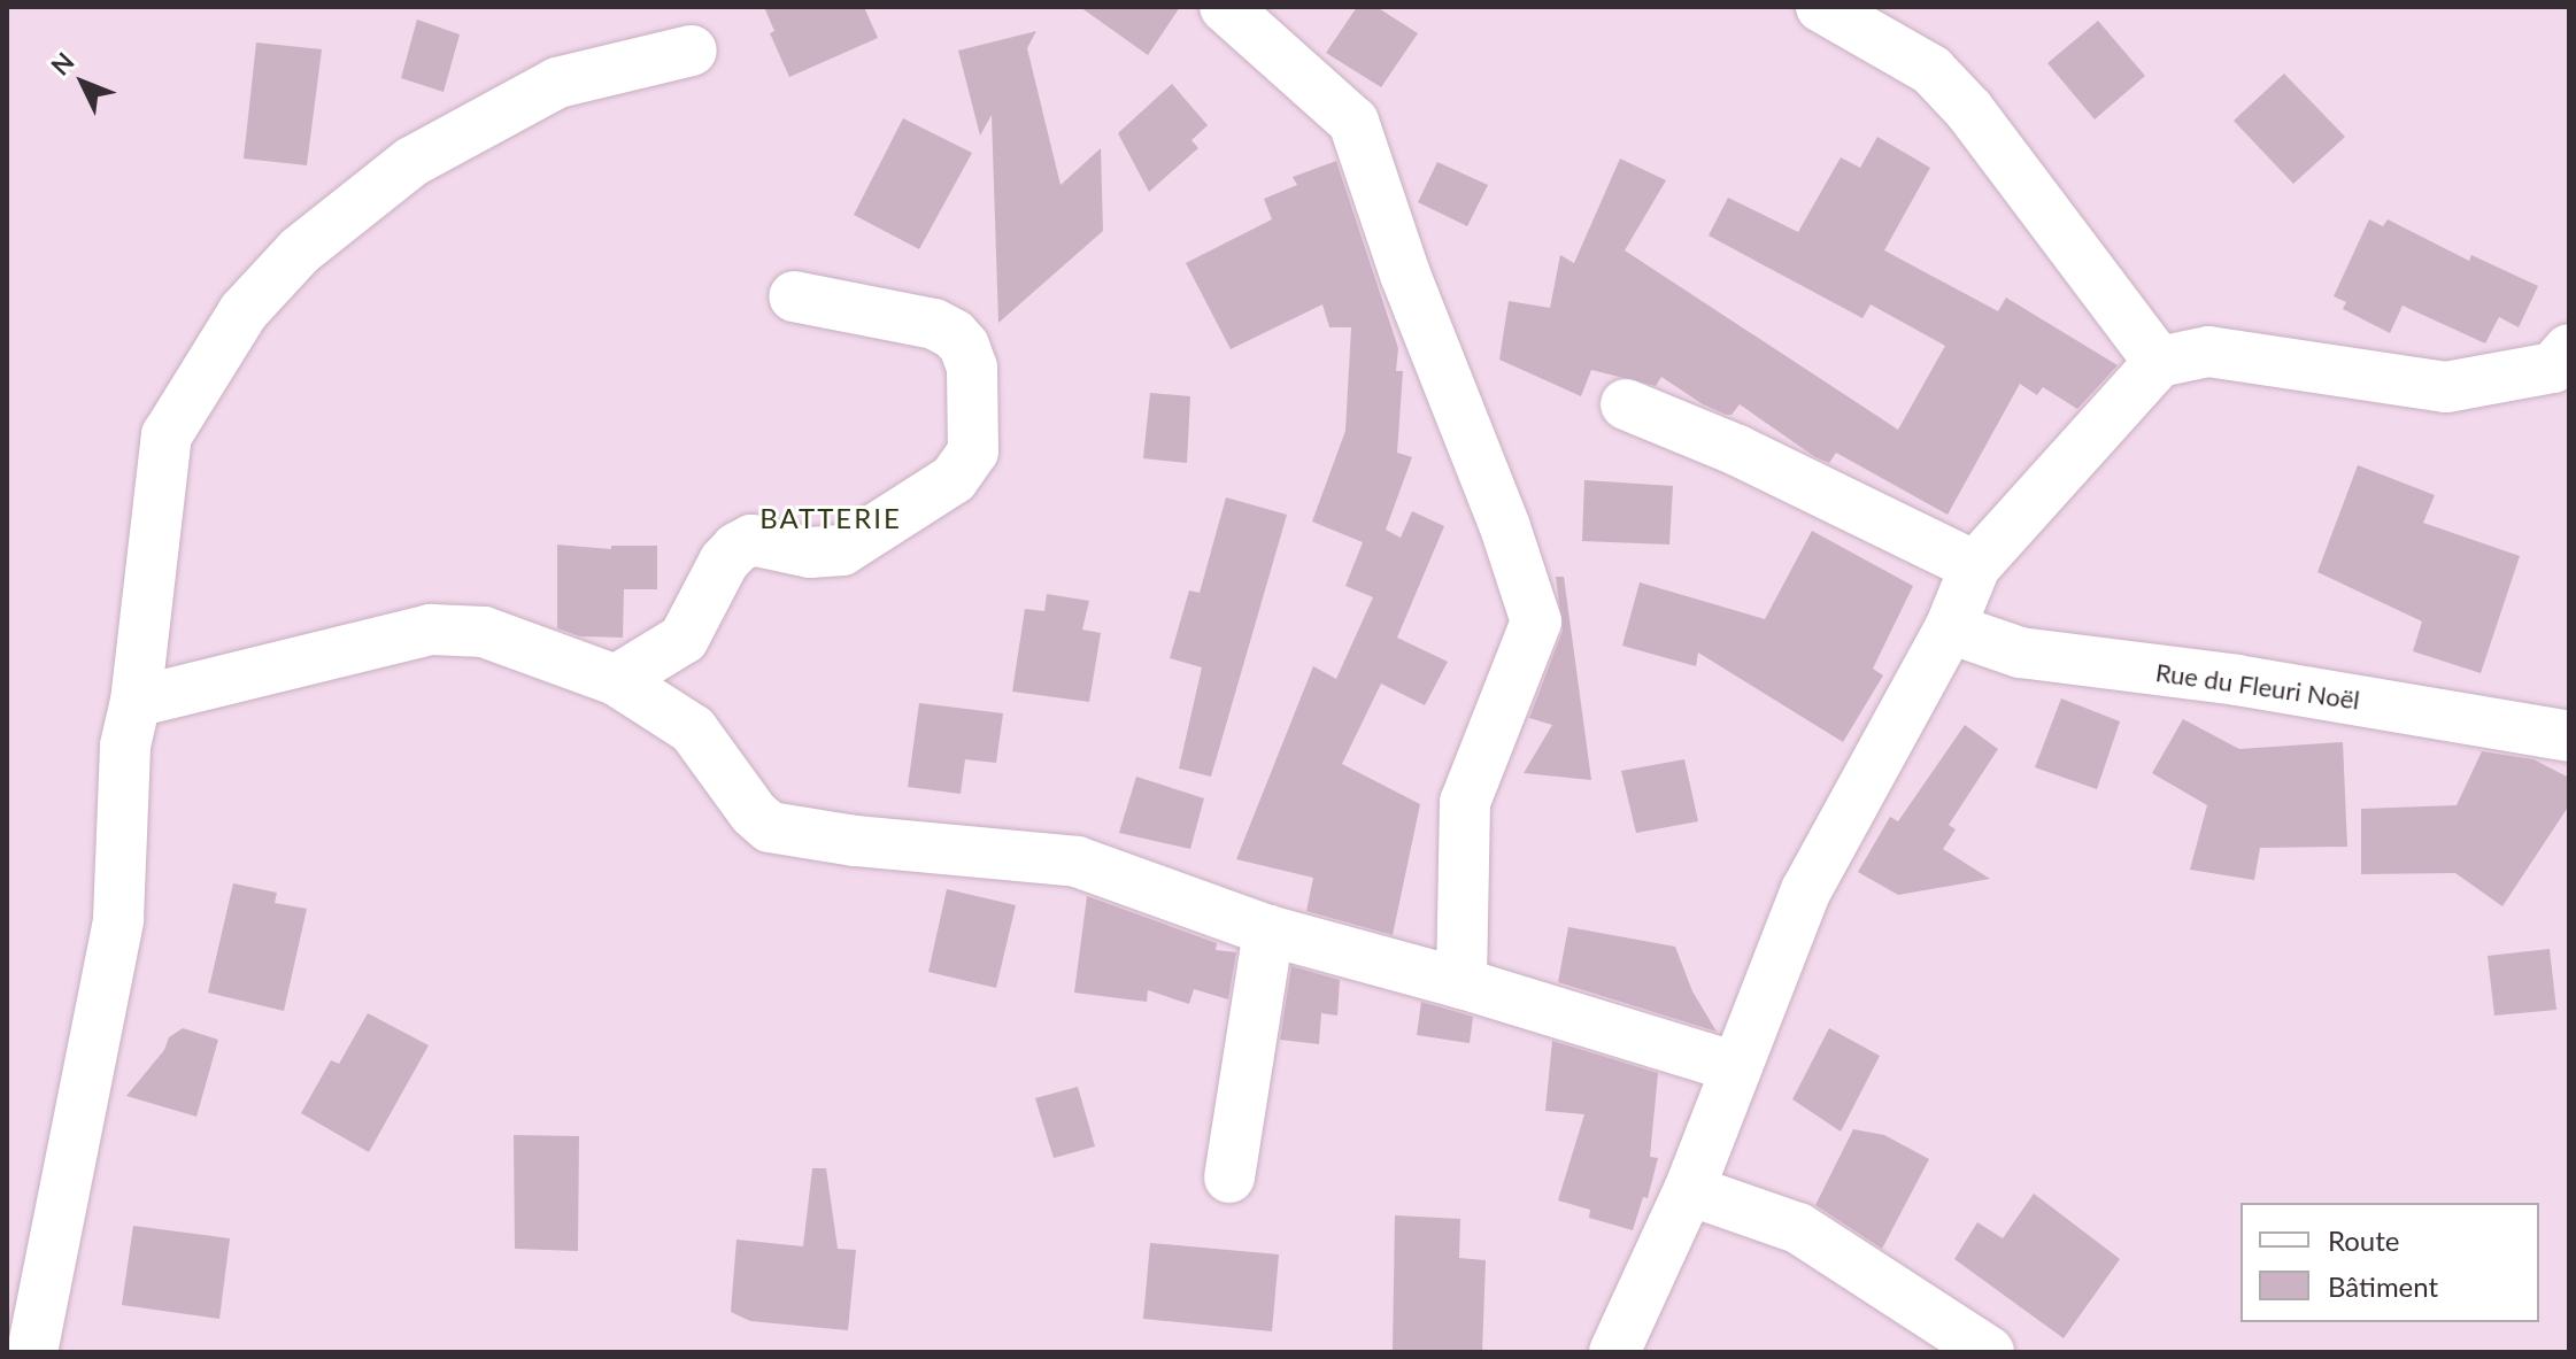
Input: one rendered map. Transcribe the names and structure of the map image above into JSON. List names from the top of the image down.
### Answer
{
  "streets": {
    "street": ["Rue du Fleuri Noël"]
  },
  "districts": ["BATTERIE"],
  "legend": ["Route", "Bâtiment"],
  "north": "top left"
}
